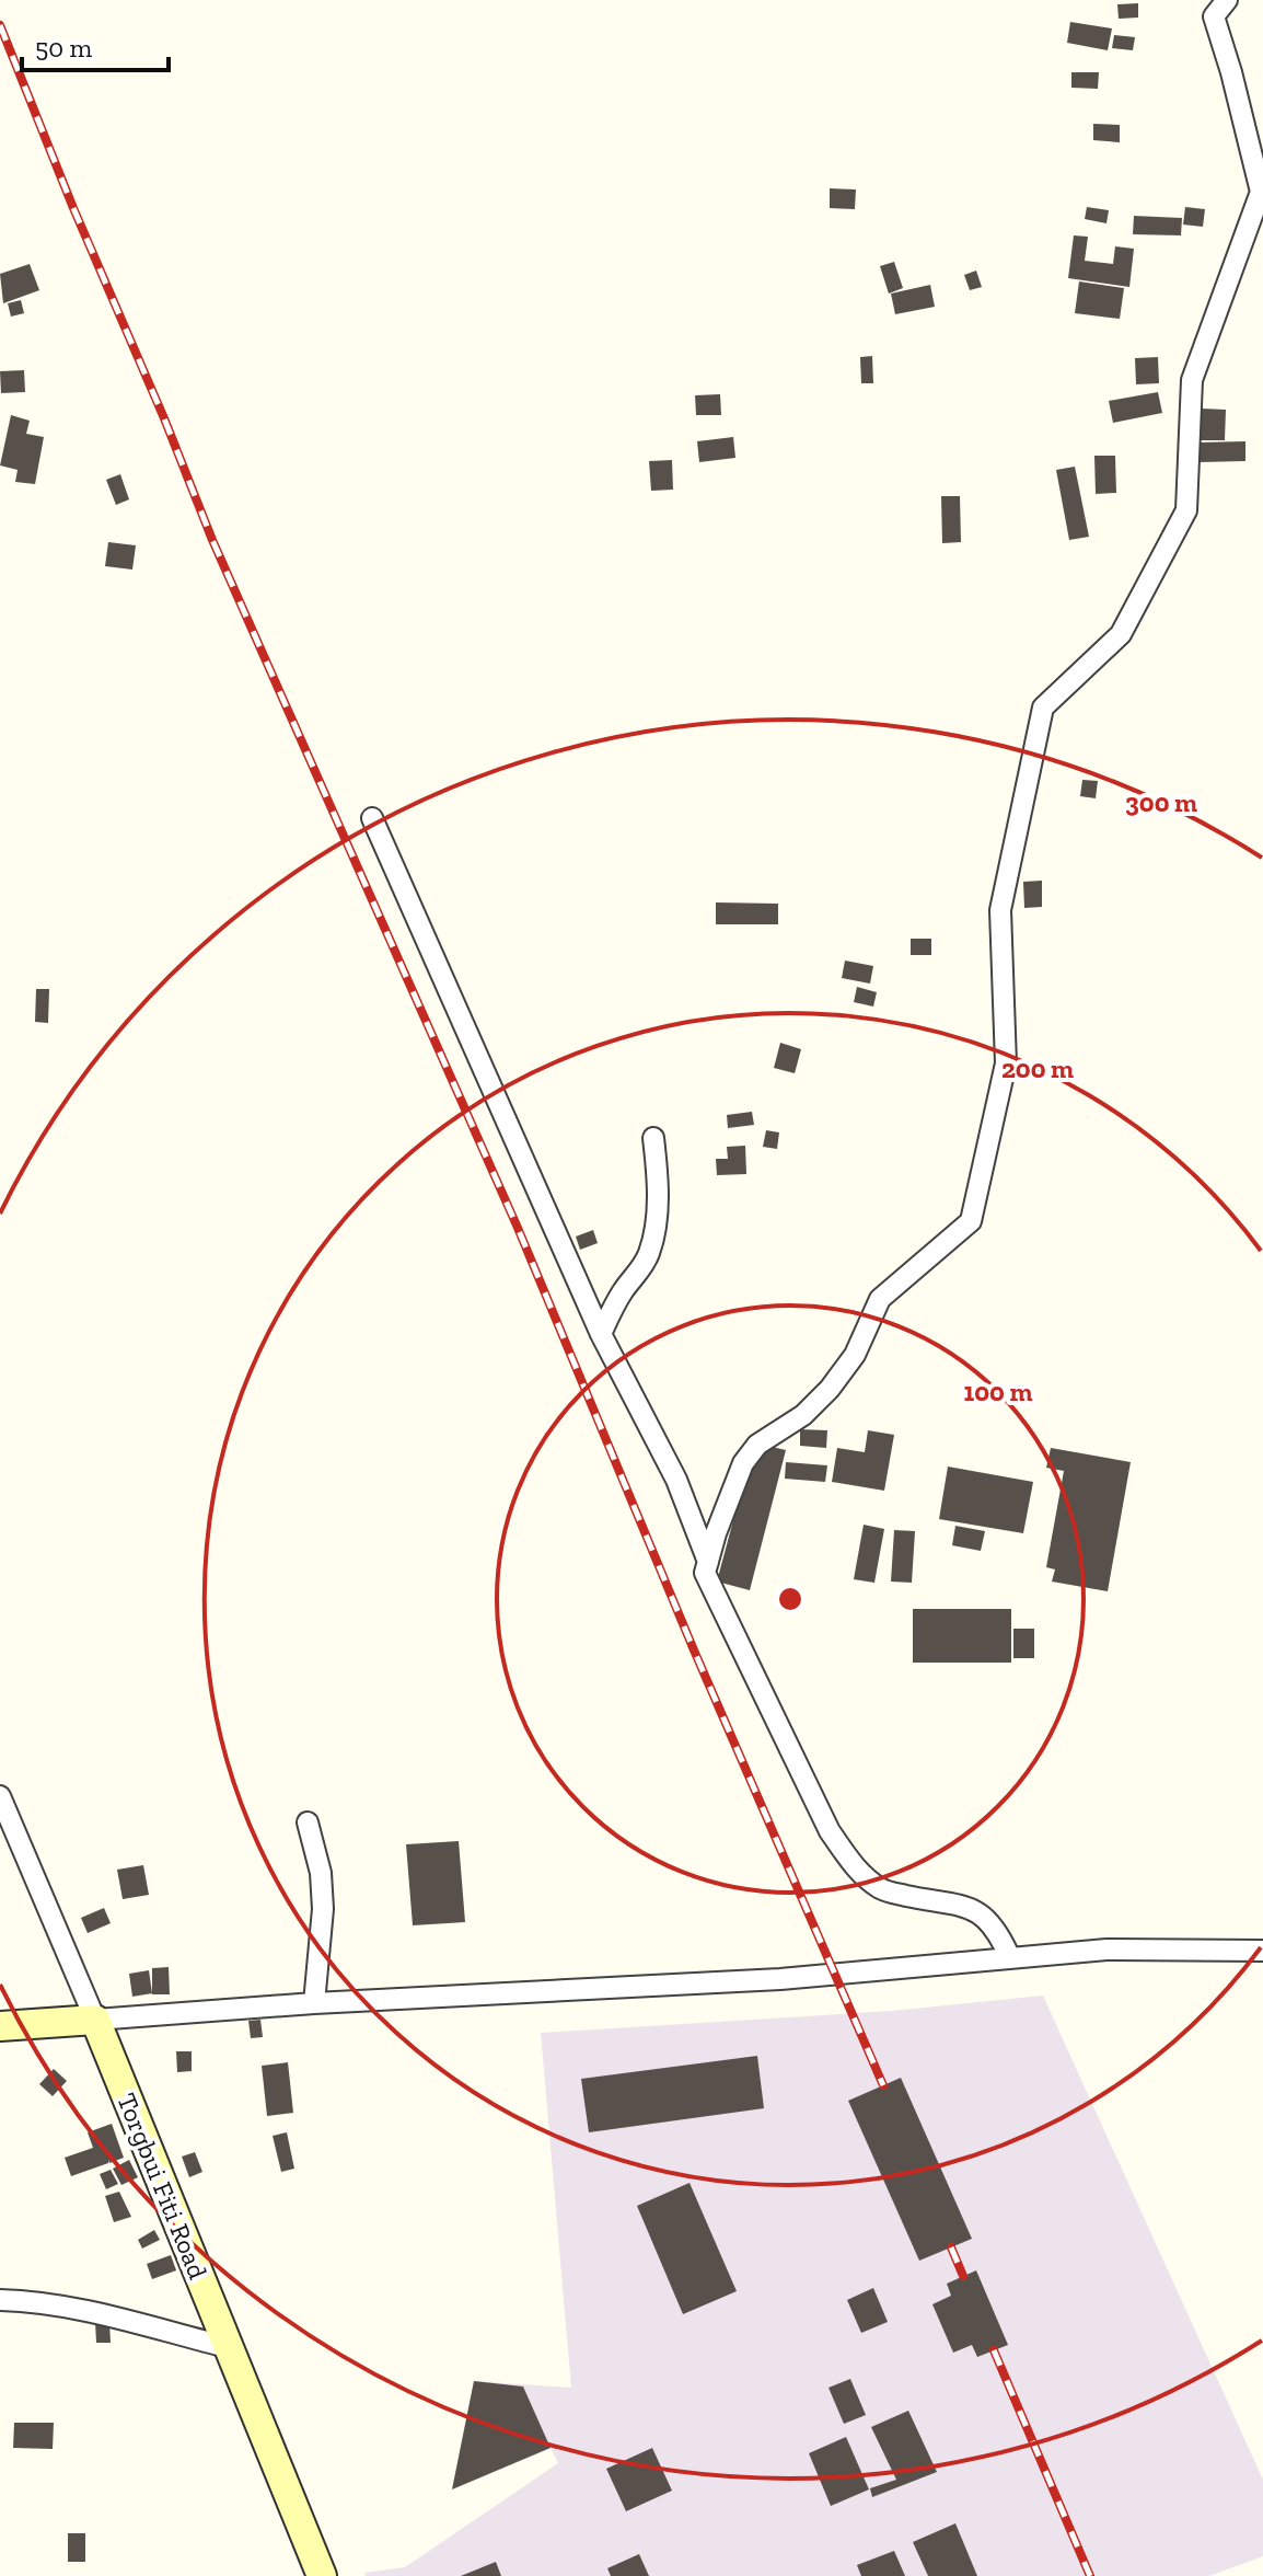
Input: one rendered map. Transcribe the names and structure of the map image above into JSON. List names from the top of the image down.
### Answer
{
  "streets": {
    "street": ["Torgbui Fiti Road"]
  },
  "scale_bar": "50 m",
  "rings": ["300 m", "200 m", "100 m"]
}
